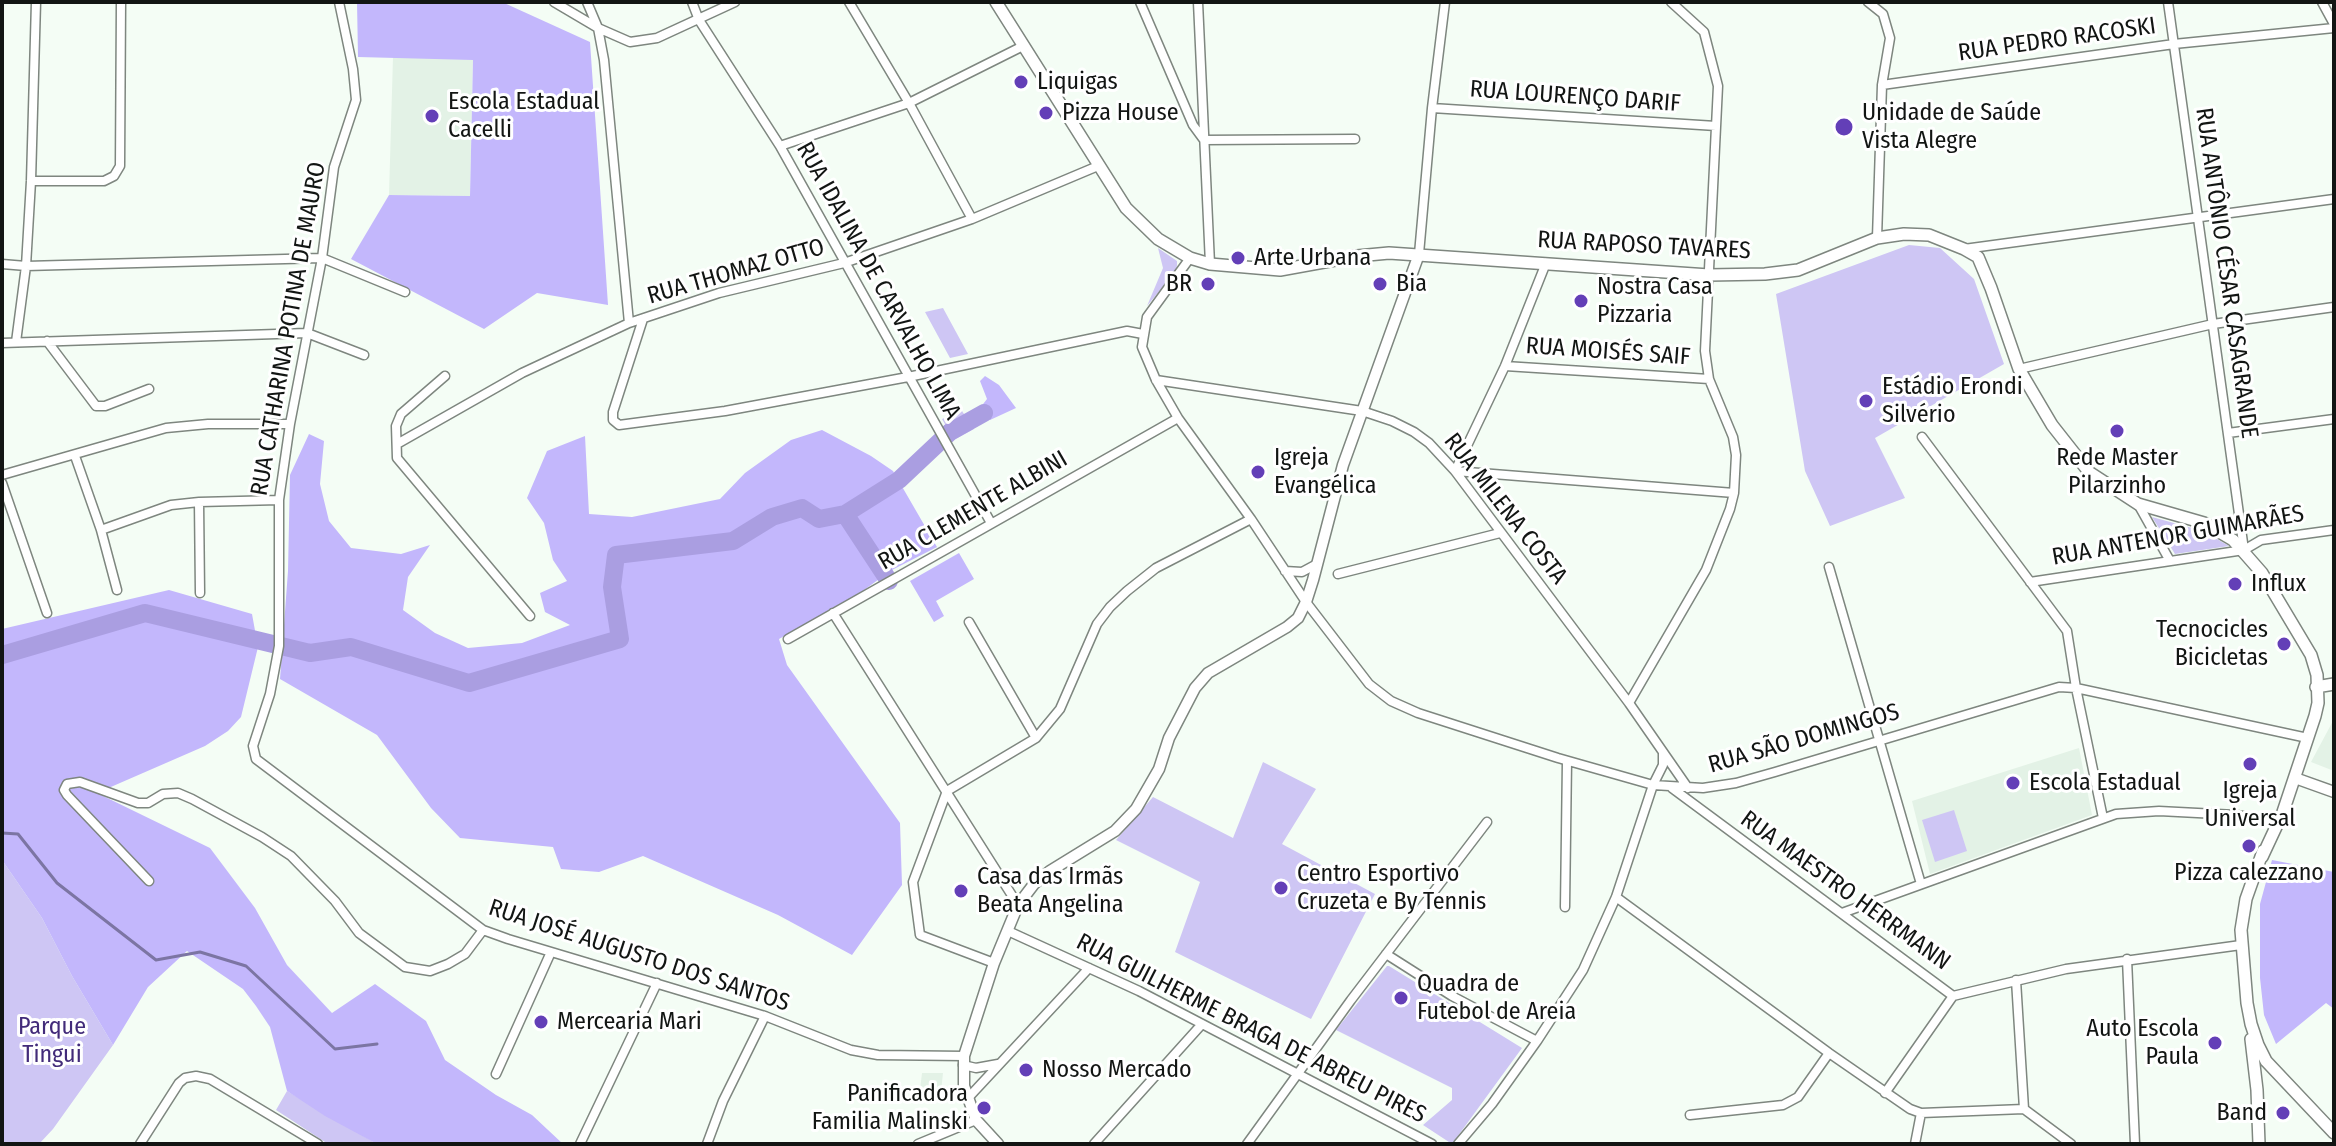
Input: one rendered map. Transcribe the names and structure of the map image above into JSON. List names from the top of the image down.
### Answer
{
  "streets": {
    "main road": ["RUA RAPOSO TAVARES"],
    "street": [
      "RUA PEDRO RACOSKI",
      "RUA LOURENÇO DARIF",
      "RUA THOMAZ OTTO",
      "RUA ANTÔNIO CÉSAR CASAGRANDE",
      "RUA IDALINA DE CARVALHO LIMA",
      "RUA CATHARINA POTINA DE MAURO",
      "RUA MOISÉS SAIF",
      "RUA MILENA COSTA",
      "RUA CLEMENTE ALBINI",
      "RUA ANTENOR GUIMARÃES",
      "RUA SÃO DOMINGOS",
      "RUA MAESTRO HERRMANN",
      "RUA JOSÉ AUGUSTO DOS SANTOS",
      "RUA GUILHERME BRAGA DE ABREU PIRES"
    ]
  },
  "crossings": [
    ["RUA PEDRO RACOSKI", "RUA ANTÔNIO CÉSAR CASAGRANDE"],
    ["RUA RAPOSO TAVARES", "RUA THOMAZ OTTO"],
    ["RUA THOMAZ OTTO", "RUA IDALINA DE CARVALHO LIMA"],
    ["RUA ANTÔNIO CÉSAR CASAGRANDE", "RUA ANTENOR GUIMARÃES"],
    ["RUA IDALINA DE CARVALHO LIMA", "RUA CLEMENTE ALBINI"],
    ["RUA CATHARINA POTINA DE MAURO", "RUA JOSÉ AUGUSTO DOS SANTOS"],
    ["RUA MILENA COSTA", "RUA SÃO DOMINGOS"],
    ["RUA CLEMENTE ALBINI", "RUA SÃO DOMINGOS"],
    ["RUA SÃO DOMINGOS", "RUA MAESTRO HERRMANN"]
  ],
  "parks": ["Parque Tingui"],
  "places": [
    "Liquigas",
    "Pizza House",
    "Escola Estadual Cacelli",
    "Unidade de Saúde Vista Alegre",
    "Arte Urbana",
    "BR",
    "Bia",
    "Nostra Casa Pizzaria",
    "Estádio Erondi Silvério",
    "Rede Master Pilarzinho",
    "Igreja Evangélica",
    "Influx",
    "Tecnocicles Bicicletas",
    "Igreja Universal",
    "Escola Estadual",
    "Pizza calezzano",
    "Centro Esportivo Cruzeta e By Tennis",
    "Casa das Irmãs Beata Angelina",
    "Quadra de Futebol de Areia",
    "Mercearia Mari",
    "Auto Escola Paula",
    "Nosso Mercado",
    "Panificadora Familia Malinski",
    "Band"
  ]
}
